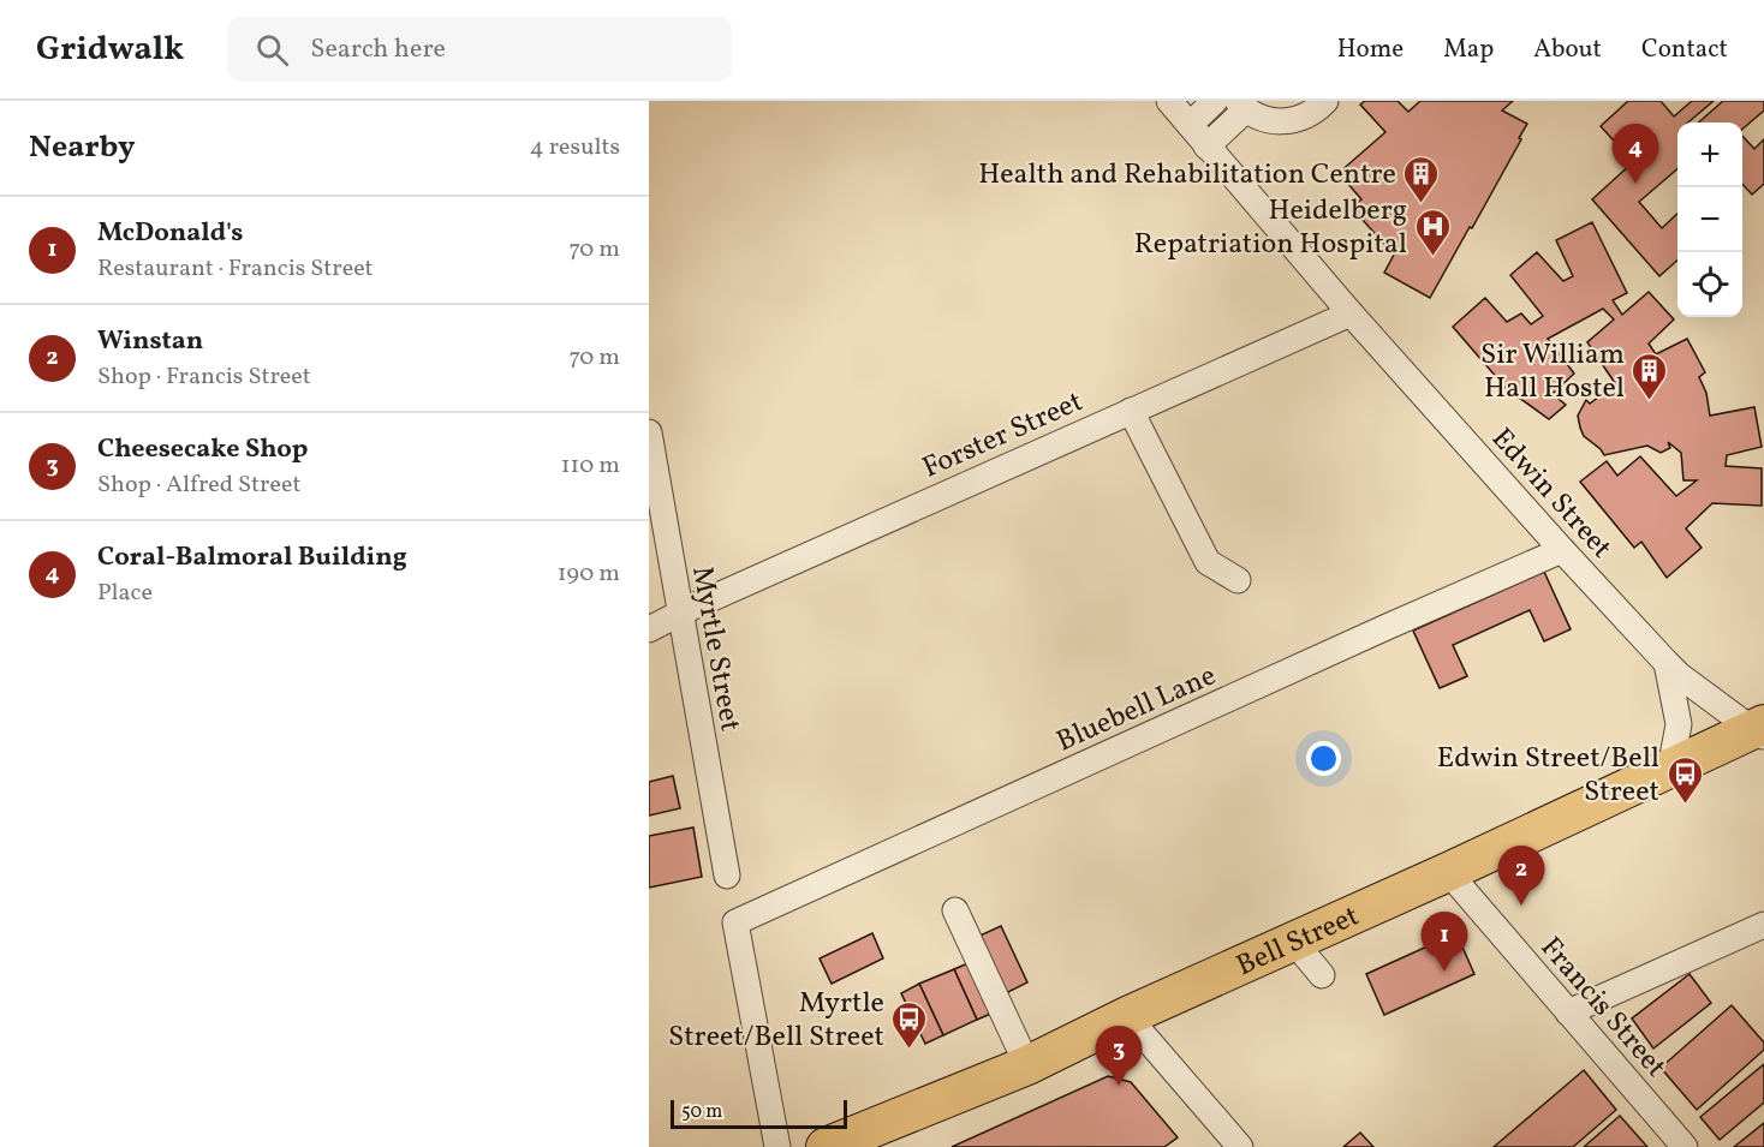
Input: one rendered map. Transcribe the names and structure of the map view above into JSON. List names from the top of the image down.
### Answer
{
  "streets": {
    "highway": ["Bell Street"],
    "street": [
      "Forster Street",
      "Edwin Street",
      "Myrtle Street",
      "Bluebell Lane",
      "Francis Street"
    ]
  },
  "crossings": [
    ["Forster Street", "Edwin Street"],
    ["Forster Street", "Myrtle Street"],
    ["Edwin Street", "Bluebell Lane"],
    ["Edwin Street", "Bell Street"],
    ["Bell Street", "Francis Street"]
  ],
  "places": {
    "building": ["Health and Rehabilitation Centre", "Sir William Hall Hostel"],
    "hospital": ["Heidelberg Repatriation Hospital"],
    "bus stop": ["Edwin Street/Bell Street", "Myrtle Street/Bell Street"]
  },
  "scale_bar": "50 m",
  "page": {
    "header": "Gridwalk",
    "search": "Search here",
    "nav": [
      "Home",
      "Map",
      "About",
      "Contact"
    ],
    "heading": ["Nearby", "4 results"],
    "map_buttons": ["+", "−"],
    "pins": [
      "4",
      "2",
      "1",
      "3"
    ],
    "list": [
      {
        "mark": "1",
        "name": "McDonald's",
        "note": "Restaurant · Francis Street",
        "value": "70 m"
      },
      {
        "mark": "2",
        "name": "Winstan",
        "note": "Shop · Francis Street",
        "value": "70 m"
      },
      {
        "mark": "3",
        "name": "Cheesecake Shop",
        "note": "Shop · Alfred Street",
        "value": "110 m"
      },
      {
        "mark": "4",
        "name": "Coral-Balmoral Building",
        "note": "Place",
        "value": "190 m"
      }
    ],
    "scale": "50 m"
  }
}
